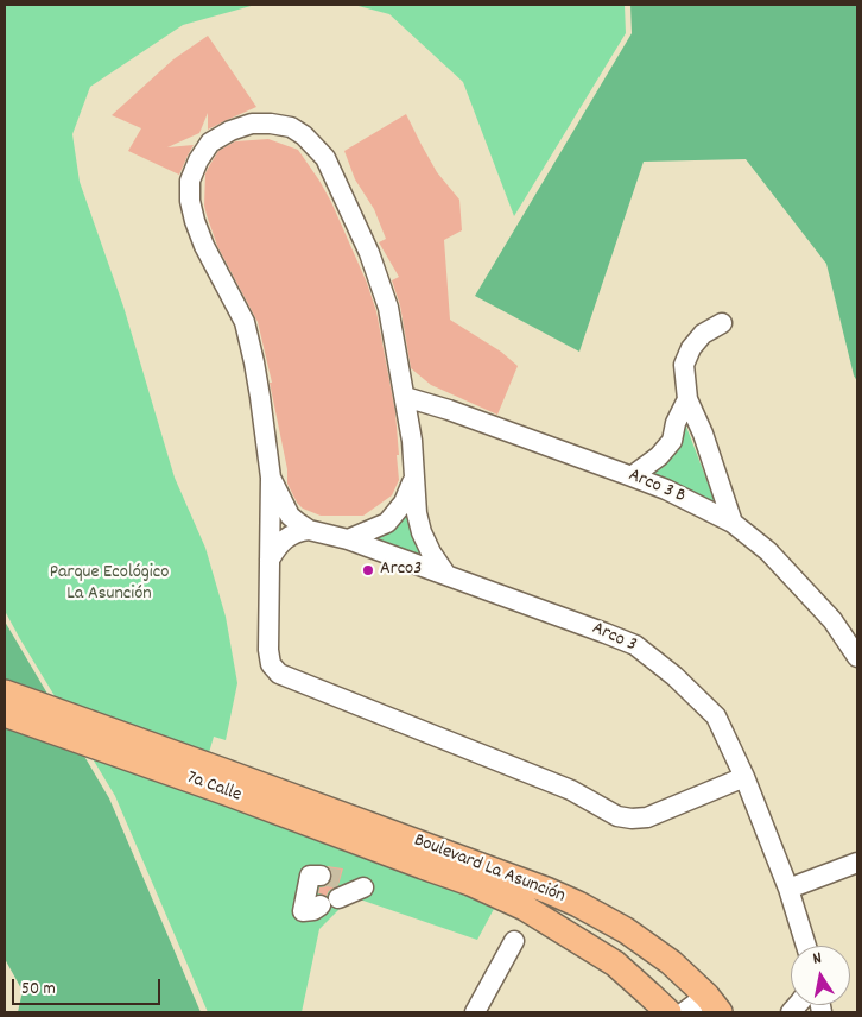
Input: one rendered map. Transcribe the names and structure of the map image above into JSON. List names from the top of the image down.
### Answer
{
  "streets": {
    "main road": ["7a Calle", "Boulevard La Asunción"],
    "street": ["Arco 3 B", "Arco 3"]
  },
  "crossings": [
    ["7a Calle", "Boulevard La Asunción"]
  ],
  "parks": ["Parque Ecológico La Asunción"],
  "places": ["Arco3"],
  "scale_bar": "50 m",
  "north": "top"
}
